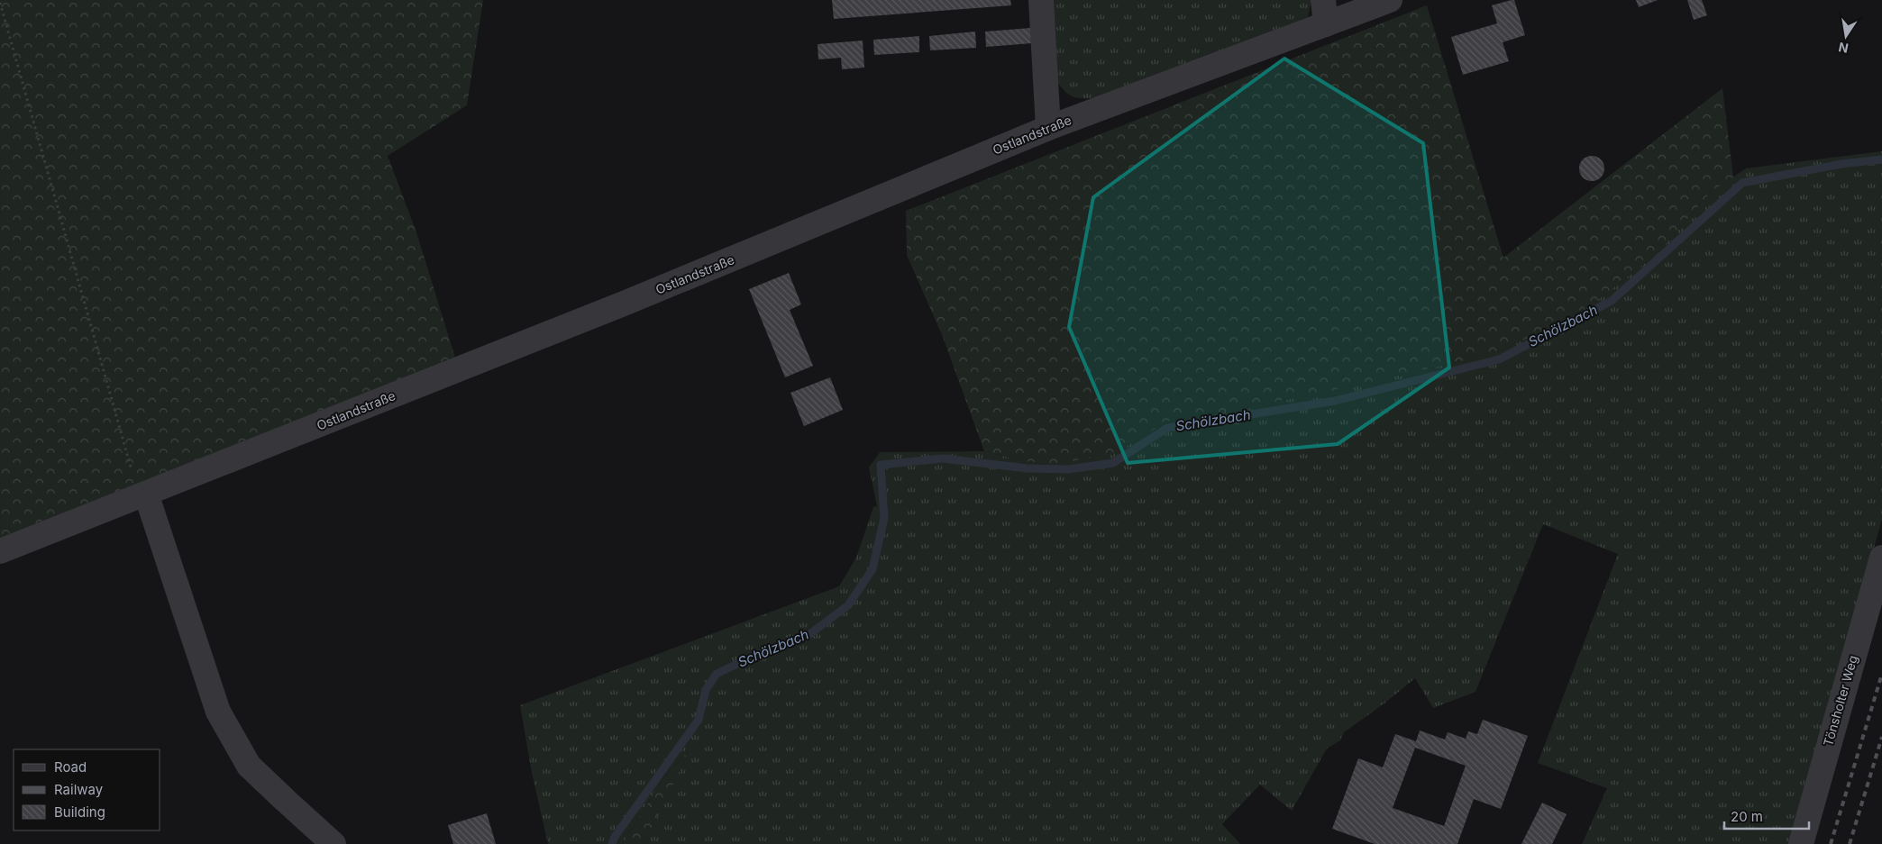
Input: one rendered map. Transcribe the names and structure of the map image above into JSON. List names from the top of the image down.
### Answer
{
  "streets": {
    "street": ["Ostlandstraße", "Tönsholter Weg"]
  },
  "water": ["Schölzbach"],
  "legend": ["Road", "Railway", "Building"],
  "scale_bar": "20 m",
  "north": "bottom"
}
